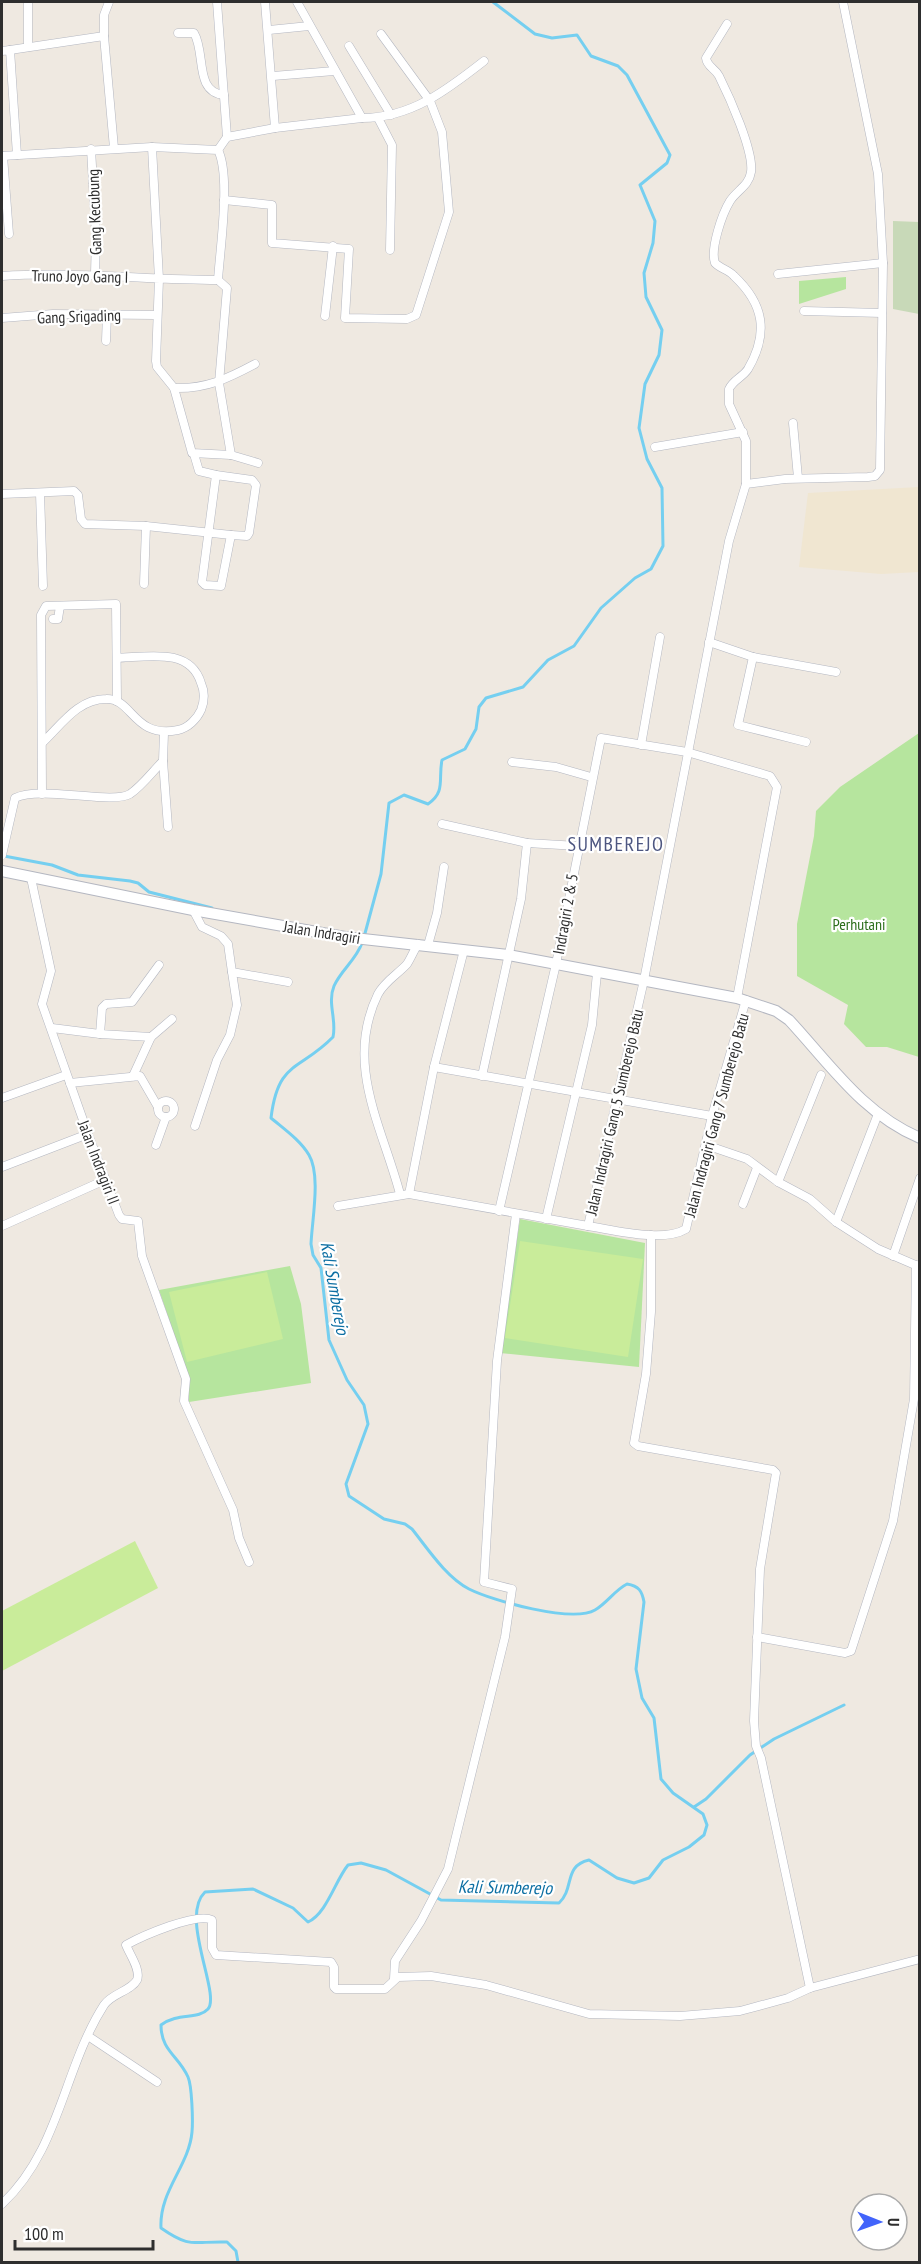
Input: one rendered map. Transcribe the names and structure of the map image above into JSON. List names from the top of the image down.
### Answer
{
  "streets": {
    "street": [
      "Gang Kecubung",
      "Truno Joyo Gang I",
      "Gang Srigading",
      "Indragiri 2 & 5",
      "Jalan Indragiri",
      "Jalan Indragiri Gang 5 Sumberejo Batu",
      "Jalan Indragiri Gang 7 Sumberejo Batu",
      "Jalan Indragiri II"
    ]
  },
  "crossings": [
    ["Gang Kecubung", "Truno Joyo Gang I"],
    ["Indragiri 2 & 5", "Jalan Indragiri"],
    ["Indragiri 2 & 5", "Jalan Indragiri Gang 5 Sumberejo Batu"],
    ["Indragiri 2 & 5", "Jalan Indragiri Gang 7 Sumberejo Batu"],
    ["Jalan Indragiri", "Jalan Indragiri Gang 5 Sumberejo Batu"],
    ["Jalan Indragiri", "Jalan Indragiri Gang 7 Sumberejo Batu"],
    ["Jalan Indragiri", "Jalan Indragiri II"],
    ["Jalan Indragiri Gang 5 Sumberejo Batu", "Jalan Indragiri Gang 7 Sumberejo Batu"]
  ],
  "districts": ["SUMBEREJO"],
  "water": ["Kali Sumberejo"],
  "parks": ["Perhutani"],
  "scale_bar": "100 m",
  "north": "right"
}
